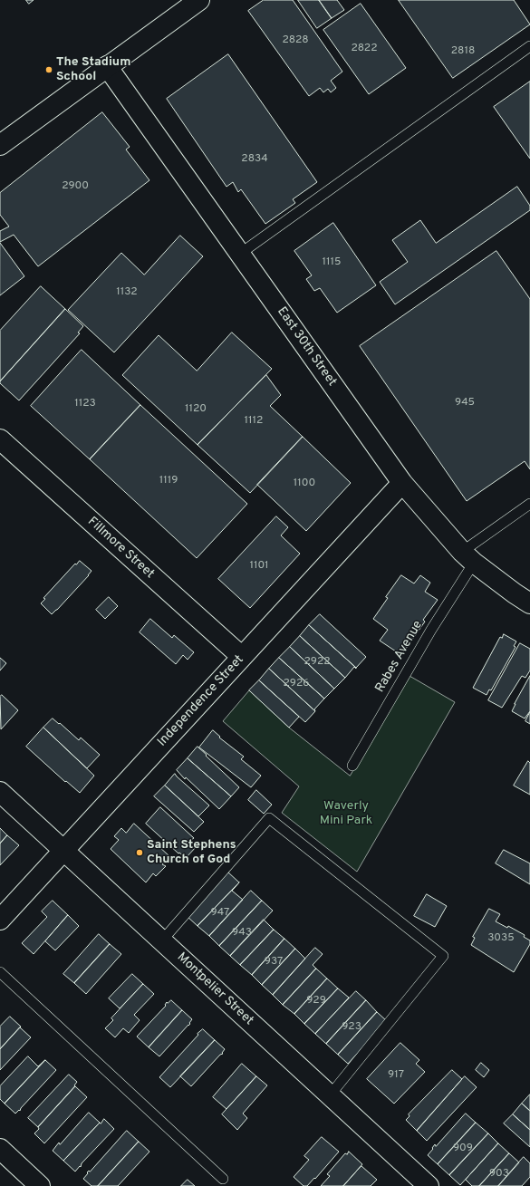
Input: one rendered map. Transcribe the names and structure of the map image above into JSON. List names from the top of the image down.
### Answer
{
  "streets": {
    "street": [
      "East 30th Street",
      "Fillmore Street",
      "Independence Street",
      "Montpelier Street"
    ],
    "lane": ["Rabes Avenue"]
  },
  "crossings": [
    ["East 30th Street", "Rabes Avenue"],
    ["East 30th Street", "Independence Street"],
    ["Fillmore Street", "Independence Street"],
    ["Independence Street", "Montpelier Street"]
  ],
  "parks": ["Waverly Mini Park"],
  "places": ["The Stadium School", "Saint Stephens Church of God"],
  "house_numbers": [
    "2828",
    "2822",
    "2818",
    "2834",
    "2900",
    "1115",
    "1132",
    "945",
    "1123",
    "1120",
    "1112",
    "1119",
    "1100",
    "1101",
    "2922",
    "2926",
    "947",
    "943",
    "3035",
    "937",
    "929",
    "923",
    "917",
    "909",
    "903"
  ]
}
